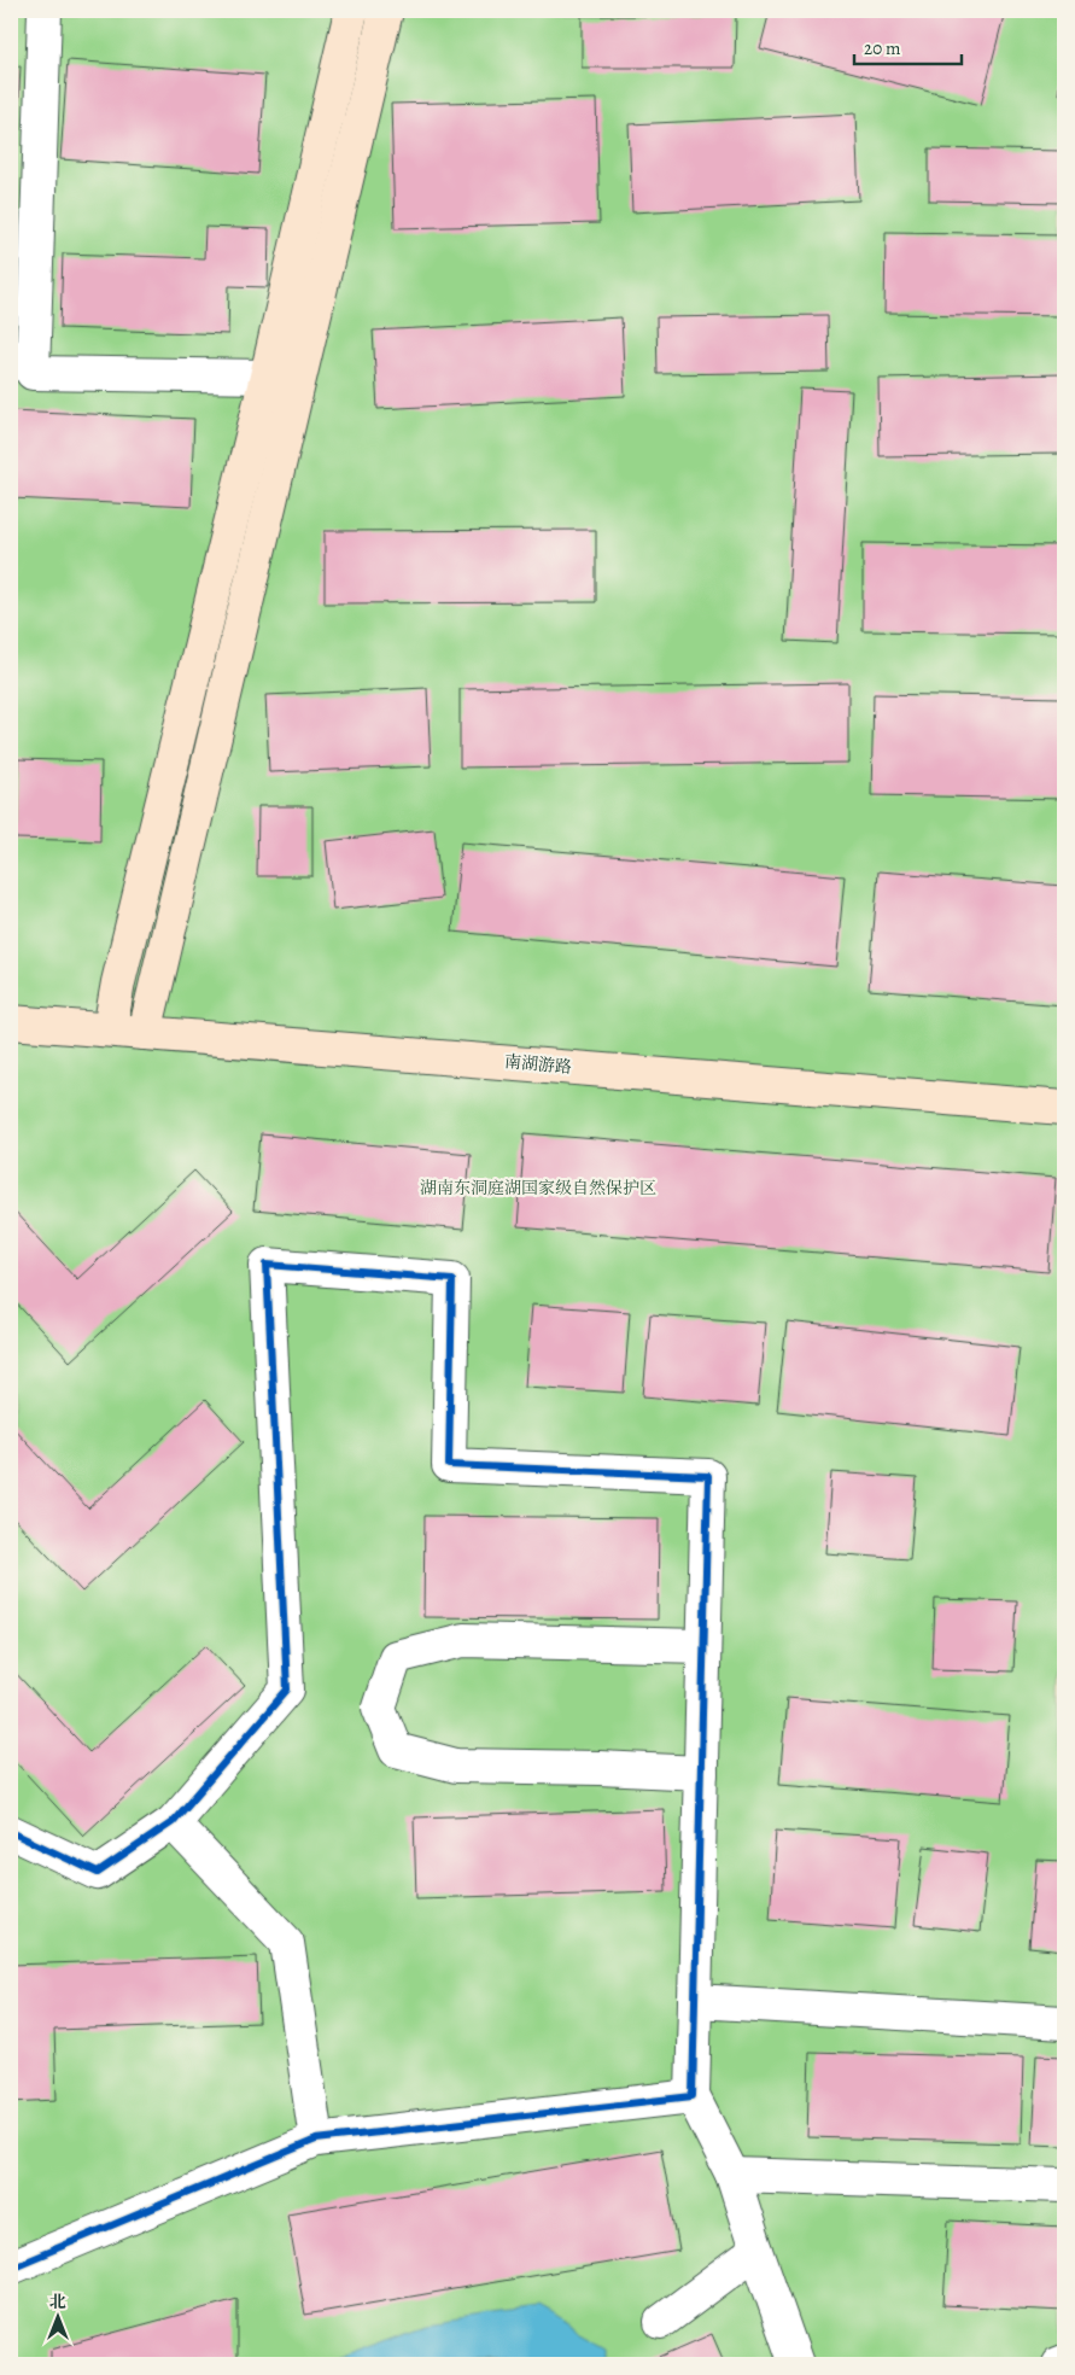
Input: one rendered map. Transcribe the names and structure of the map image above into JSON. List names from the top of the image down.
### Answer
{
  "streets": {
    "main road": ["南湖游路"]
  },
  "parks": ["湖南东洞庭湖国家级自然保护区"],
  "scale_bar": "20 m",
  "north": "top"
}
